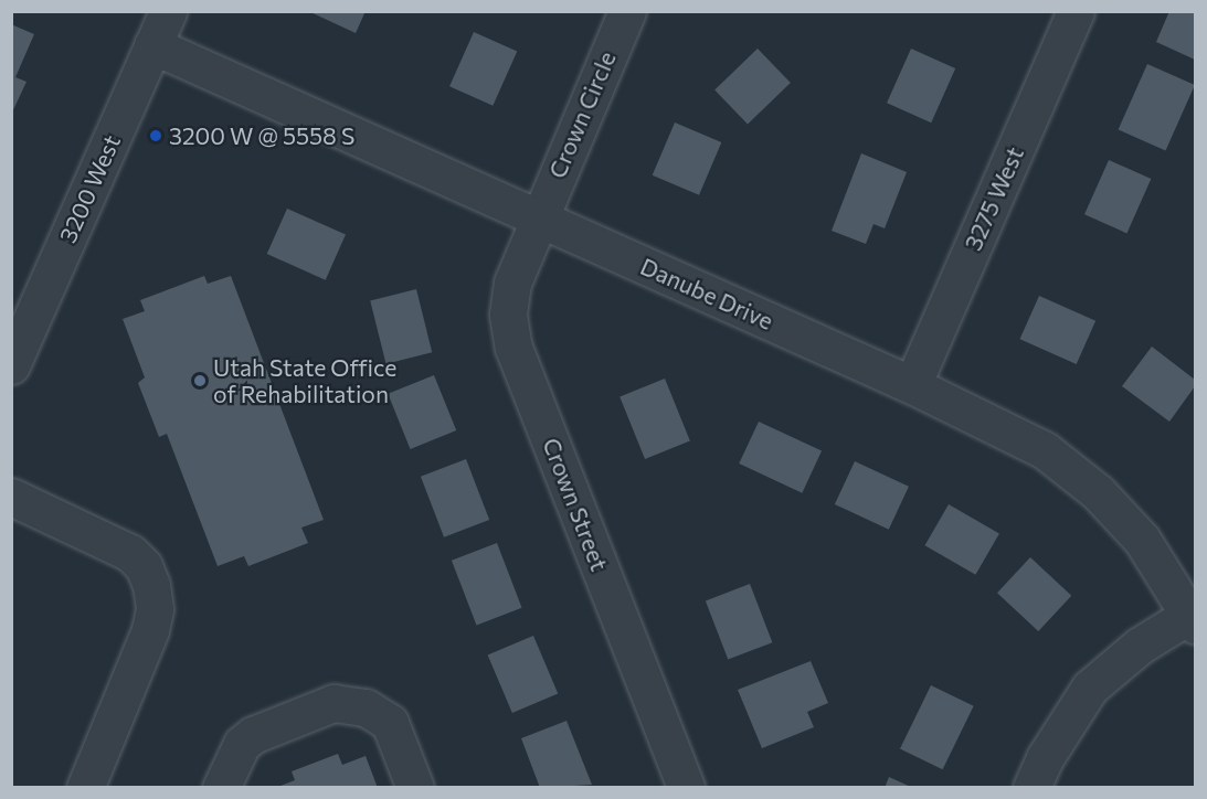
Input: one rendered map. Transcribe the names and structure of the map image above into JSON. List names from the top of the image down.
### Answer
{
  "streets": {
    "street": [
      "Crown Circle",
      "3200 West",
      "3275 West",
      "Danube Drive",
      "Crown Street"
    ]
  },
  "crossings": [
    ["Crown Circle", "Danube Drive"],
    ["Crown Circle", "Crown Street"],
    ["3200 West", "Danube Drive"],
    ["3275 West", "Danube Drive"],
    ["Danube Drive", "Crown Street"]
  ],
  "places": ["3200 W @ 5558 S", "Utah State Office of Rehabilitation"]
}
